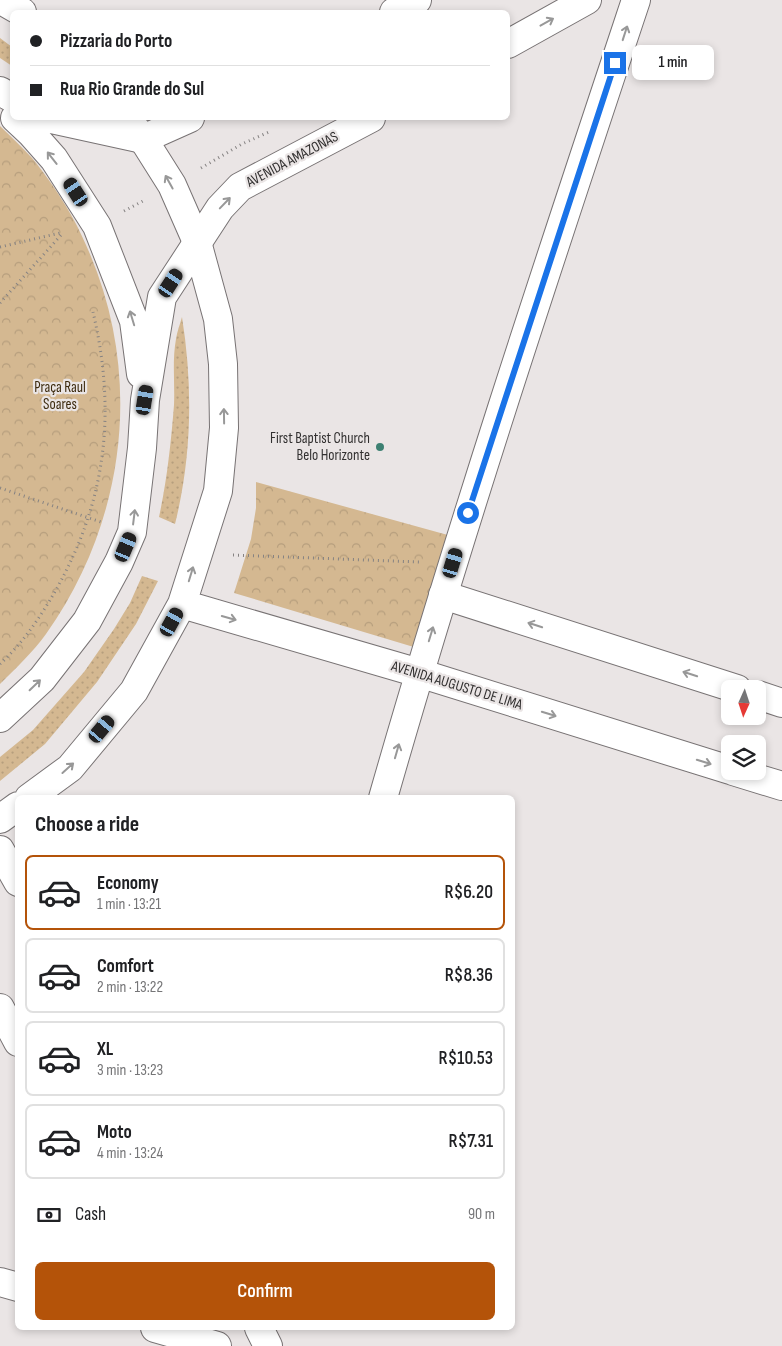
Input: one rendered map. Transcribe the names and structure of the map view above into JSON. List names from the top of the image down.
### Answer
{
  "streets": {
    "main road": ["AVENIDA AMAZONAS", "AVENIDA AUGUSTO DE LIMA"]
  },
  "one_way": ["AVENIDA AMAZONAS"],
  "parks": ["Praça Raul Soares"],
  "places": ["First Baptist Church Belo Horizonte"],
  "north": "bottom",
  "page": {
    "banner": ["Pizzaria do Porto", "Rua Rio Grande do Sul"],
    "bubble": "1 min",
    "heading": "Choose a ride",
    "list": [
      {
        "name": "Economy",
        "note": "1 min · 13:21",
        "value": "R$6.20"
      },
      {
        "name": "Comfort",
        "note": "2 min · 13:22",
        "value": "R$8.36"
      },
      {
        "name": "XL",
        "note": "3 min · 13:23",
        "value": "R$10.53"
      },
      {
        "name": "Moto",
        "note": "4 min · 13:24",
        "value": "R$7.31"
      }
    ],
    "pay": ["Cash", "90 m"],
    "buttons": "Confirm"
  }
}
